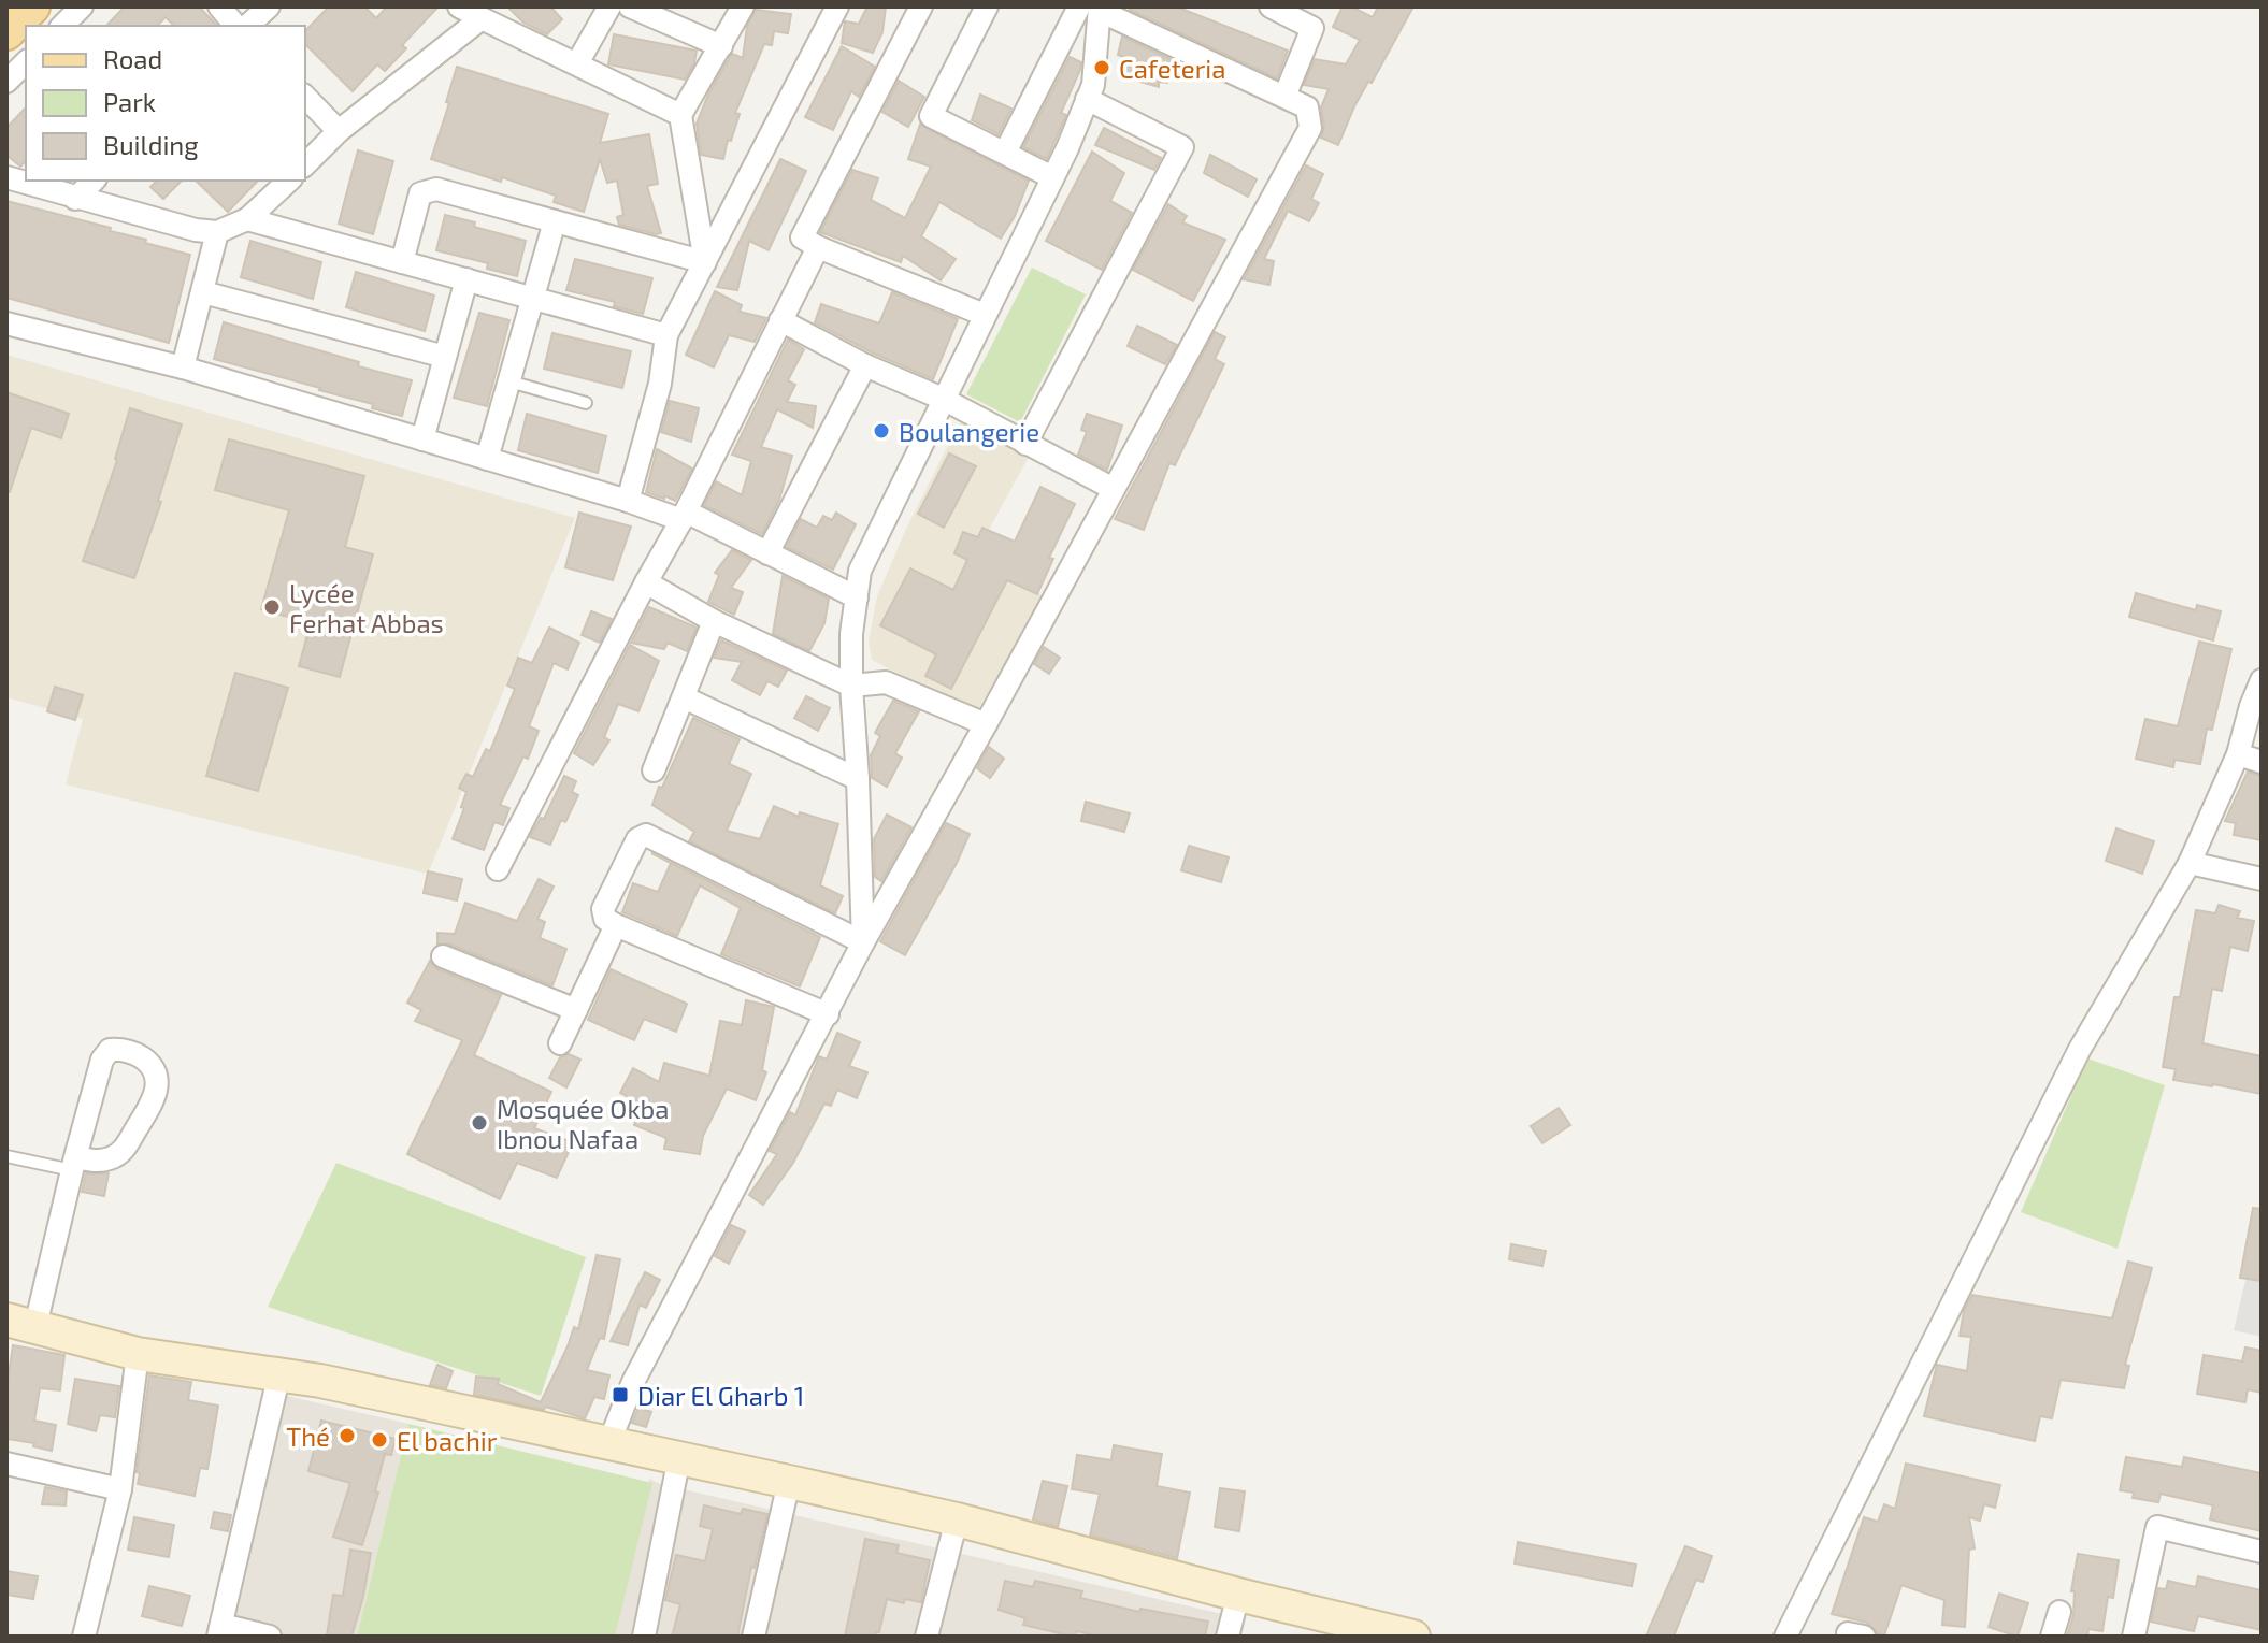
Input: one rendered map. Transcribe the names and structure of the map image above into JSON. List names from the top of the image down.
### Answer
{
  "places": {
    "other": [
      "Cafeteria",
      "Boulangerie",
      "Lycée Ferhat Abbas",
      "Mosquée Okba Ibnou Nafaa",
      "Thé",
      "El bachir"
    ],
    "transit": ["Diar El Gharb 1"]
  },
  "legend": ["Road", "Park", "Building"]
}
